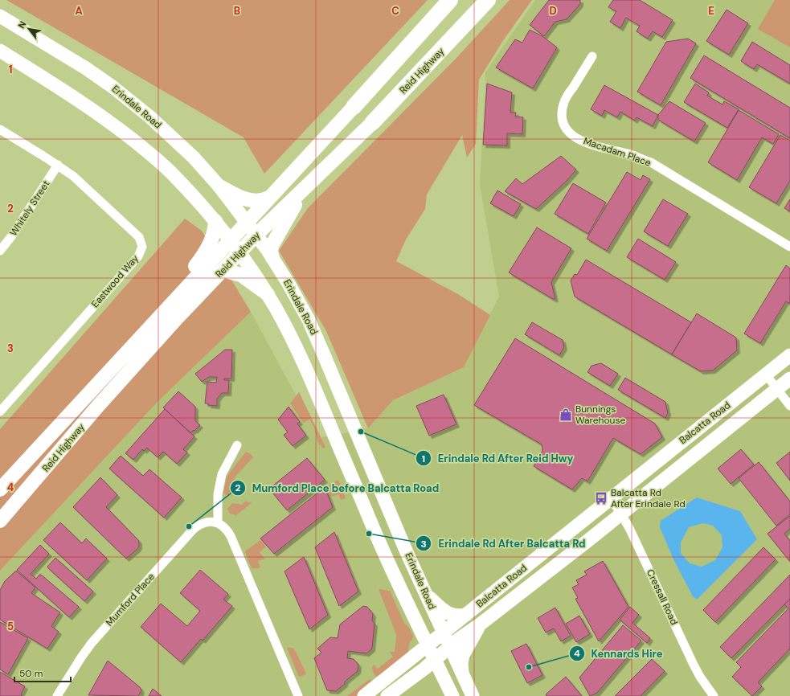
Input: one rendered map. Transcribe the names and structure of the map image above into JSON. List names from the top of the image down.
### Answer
{
  "streets": {
    "highway": ["Reid Highway"],
    "main road": ["Erindale Road", "Balcatta Road"],
    "street": [
      "Macadam Place",
      "Whitely Street",
      "Eastwood Way",
      "Cressall Road",
      "Mumford Place"
    ]
  },
  "crossings": [
    ["Reid Highway", "Erindale Road"],
    ["Erindale Road", "Balcatta Road"],
    ["Whitely Street", "Eastwood Way"],
    ["Balcatta Road", "Cressall Road"]
  ],
  "places": {
    "shop": ["Bunnings Warehouse"],
    "other": [
      "Erindale Rd After Reid Hwy",
      "Mumford Place before Balcatta Road",
      "Erindale Rd After Balcatta Rd",
      "Kennards Hire"
    ],
    "bus stop": ["Balcatta Rd After Erindale Rd"]
  },
  "scale_bar": "50 m",
  "north": "top left",
  "grid": {
    "columns": [
      "A",
      "B",
      "C",
      "D",
      "E"
    ],
    "rows": [
      "1",
      "2",
      "3",
      "4",
      "5"
    ]
  }
}
